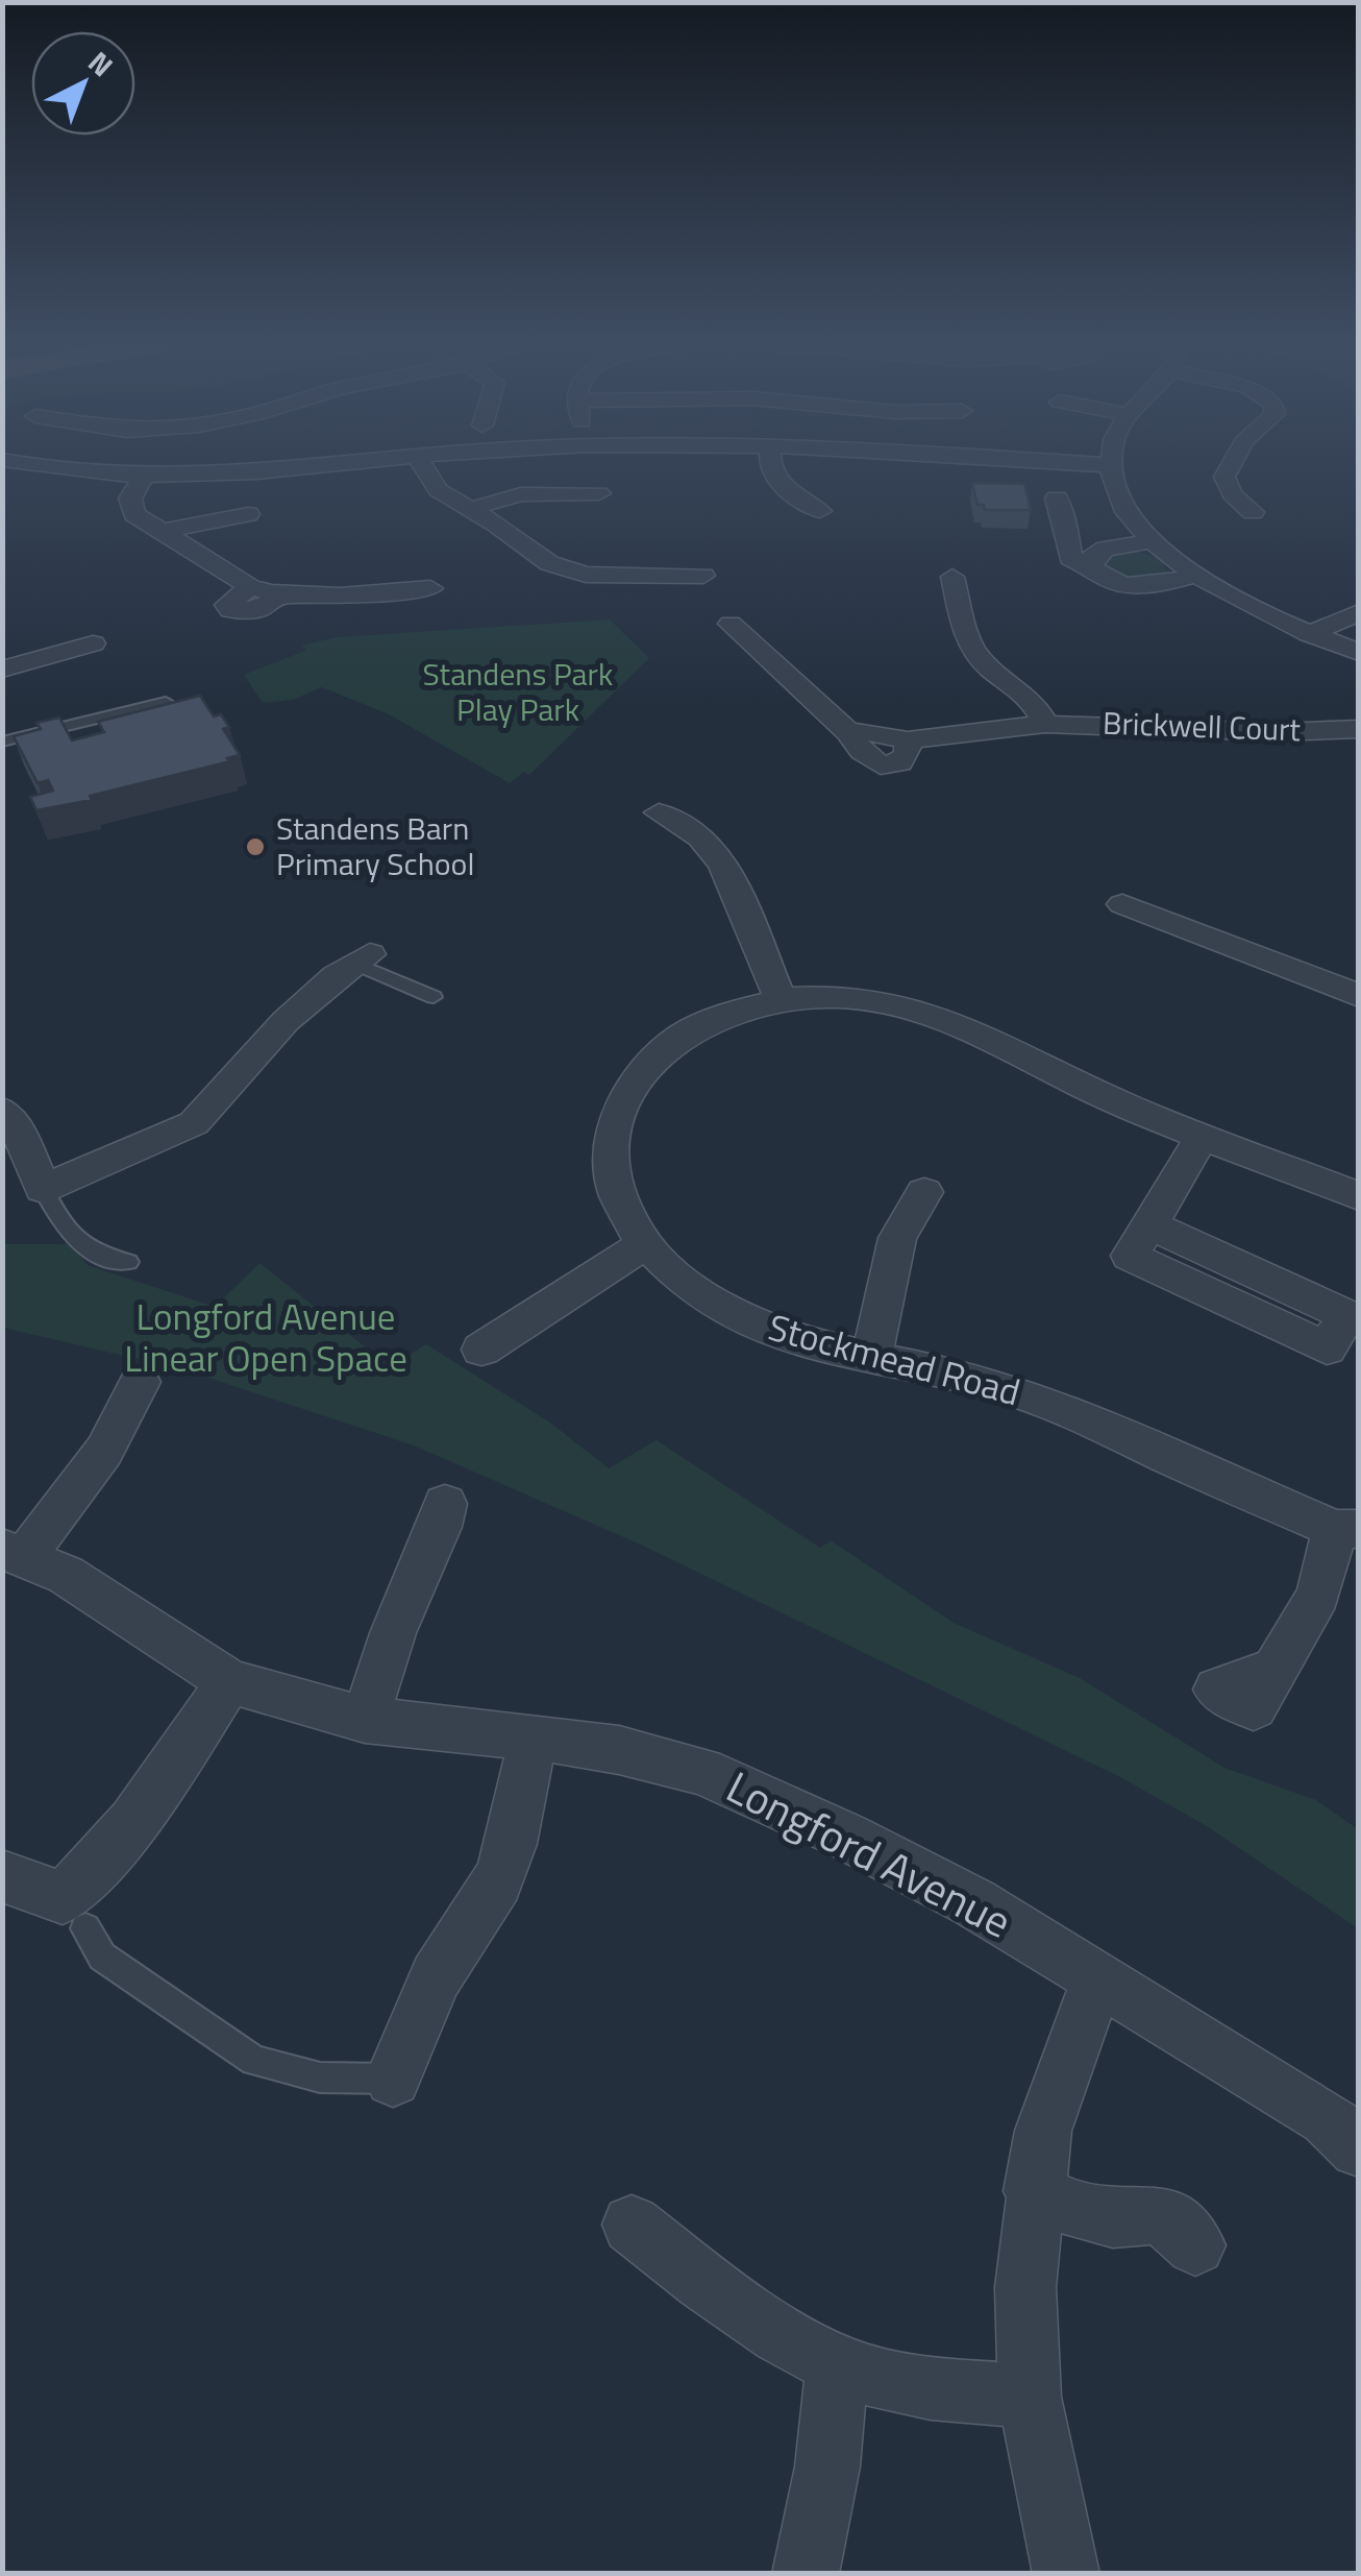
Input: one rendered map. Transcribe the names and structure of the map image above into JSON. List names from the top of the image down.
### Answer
{
  "streets": {
    "street": ["Brickwell Court", "Stockmead Road", "Longford Avenue"]
  },
  "parks": ["Standens Park Play Park", "Longford Avenue Linear Open Space"],
  "places": ["Standens Barn Primary School"],
  "north": "top right"
}
